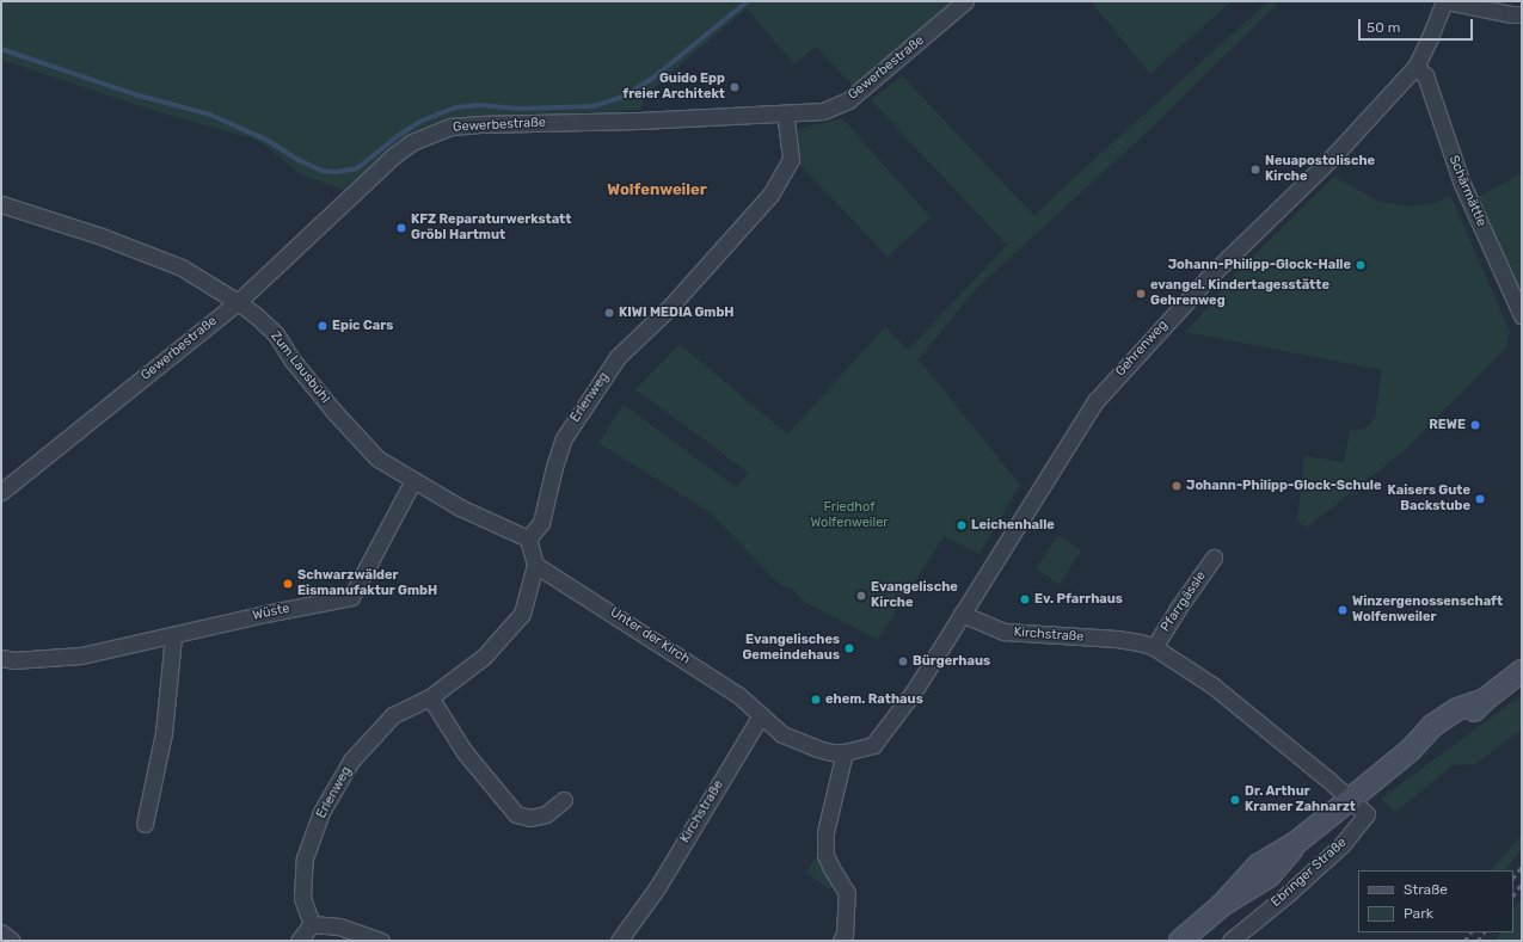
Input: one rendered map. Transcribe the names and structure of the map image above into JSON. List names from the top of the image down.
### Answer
{
  "streets": {
    "street": [
      "Gewerbestraße",
      "Schärmättle",
      "Gehrenweg",
      "Zum Lausbühl",
      "Erlenweg",
      "Pfarrgässle",
      "Wüste",
      "Kirchstraße",
      "Unter der Kirch",
      "Ebringer Straße"
    ]
  },
  "crossings": [
    ["Gewerbestraße", "Zum Lausbühl"],
    ["Gewerbestraße", "Erlenweg"],
    ["Schärmättle", "Gehrenweg"],
    ["Gehrenweg", "Kirchstraße"],
    ["Zum Lausbühl", "Erlenweg"],
    ["Zum Lausbühl", "Wüste"],
    ["Erlenweg", "Unter der Kirch"],
    ["Pfarrgässle", "Kirchstraße"],
    ["Kirchstraße", "Unter der Kirch"],
    ["Kirchstraße", "Ebringer Straße"]
  ],
  "districts": ["Wolfenweiler"],
  "parks": ["Friedhof Wolfenweiler"],
  "places": [
    "Guido Epp freier Architekt",
    "Neuapostolische Kirche",
    "KFZ Reparaturwerkstatt Gröbl Hartmut",
    "Johann-Philipp-Glock-Halle",
    "evangel. Kindertagesstätte Gehrenweg",
    "KIWI MEDIA GmbH",
    "Epic Cars",
    "REWE",
    "Johann-Philipp-Glock-Schule",
    "Kaisers Gute Backstube",
    "Leichenhalle",
    "Schwarzwälder Eismanufaktur GmbH",
    "Evangelische Kirche",
    "Ev. Pfarrhaus",
    "Winzergenossenschaft Wolfenweiler",
    "Evangelisches Gemeindehaus",
    "Bürgerhaus",
    "ehem. Rathaus",
    "Dr. Arthur Kramer Zahnarzt"
  ],
  "legend": ["Straße", "Park"],
  "scale_bar": "50 m"
}
